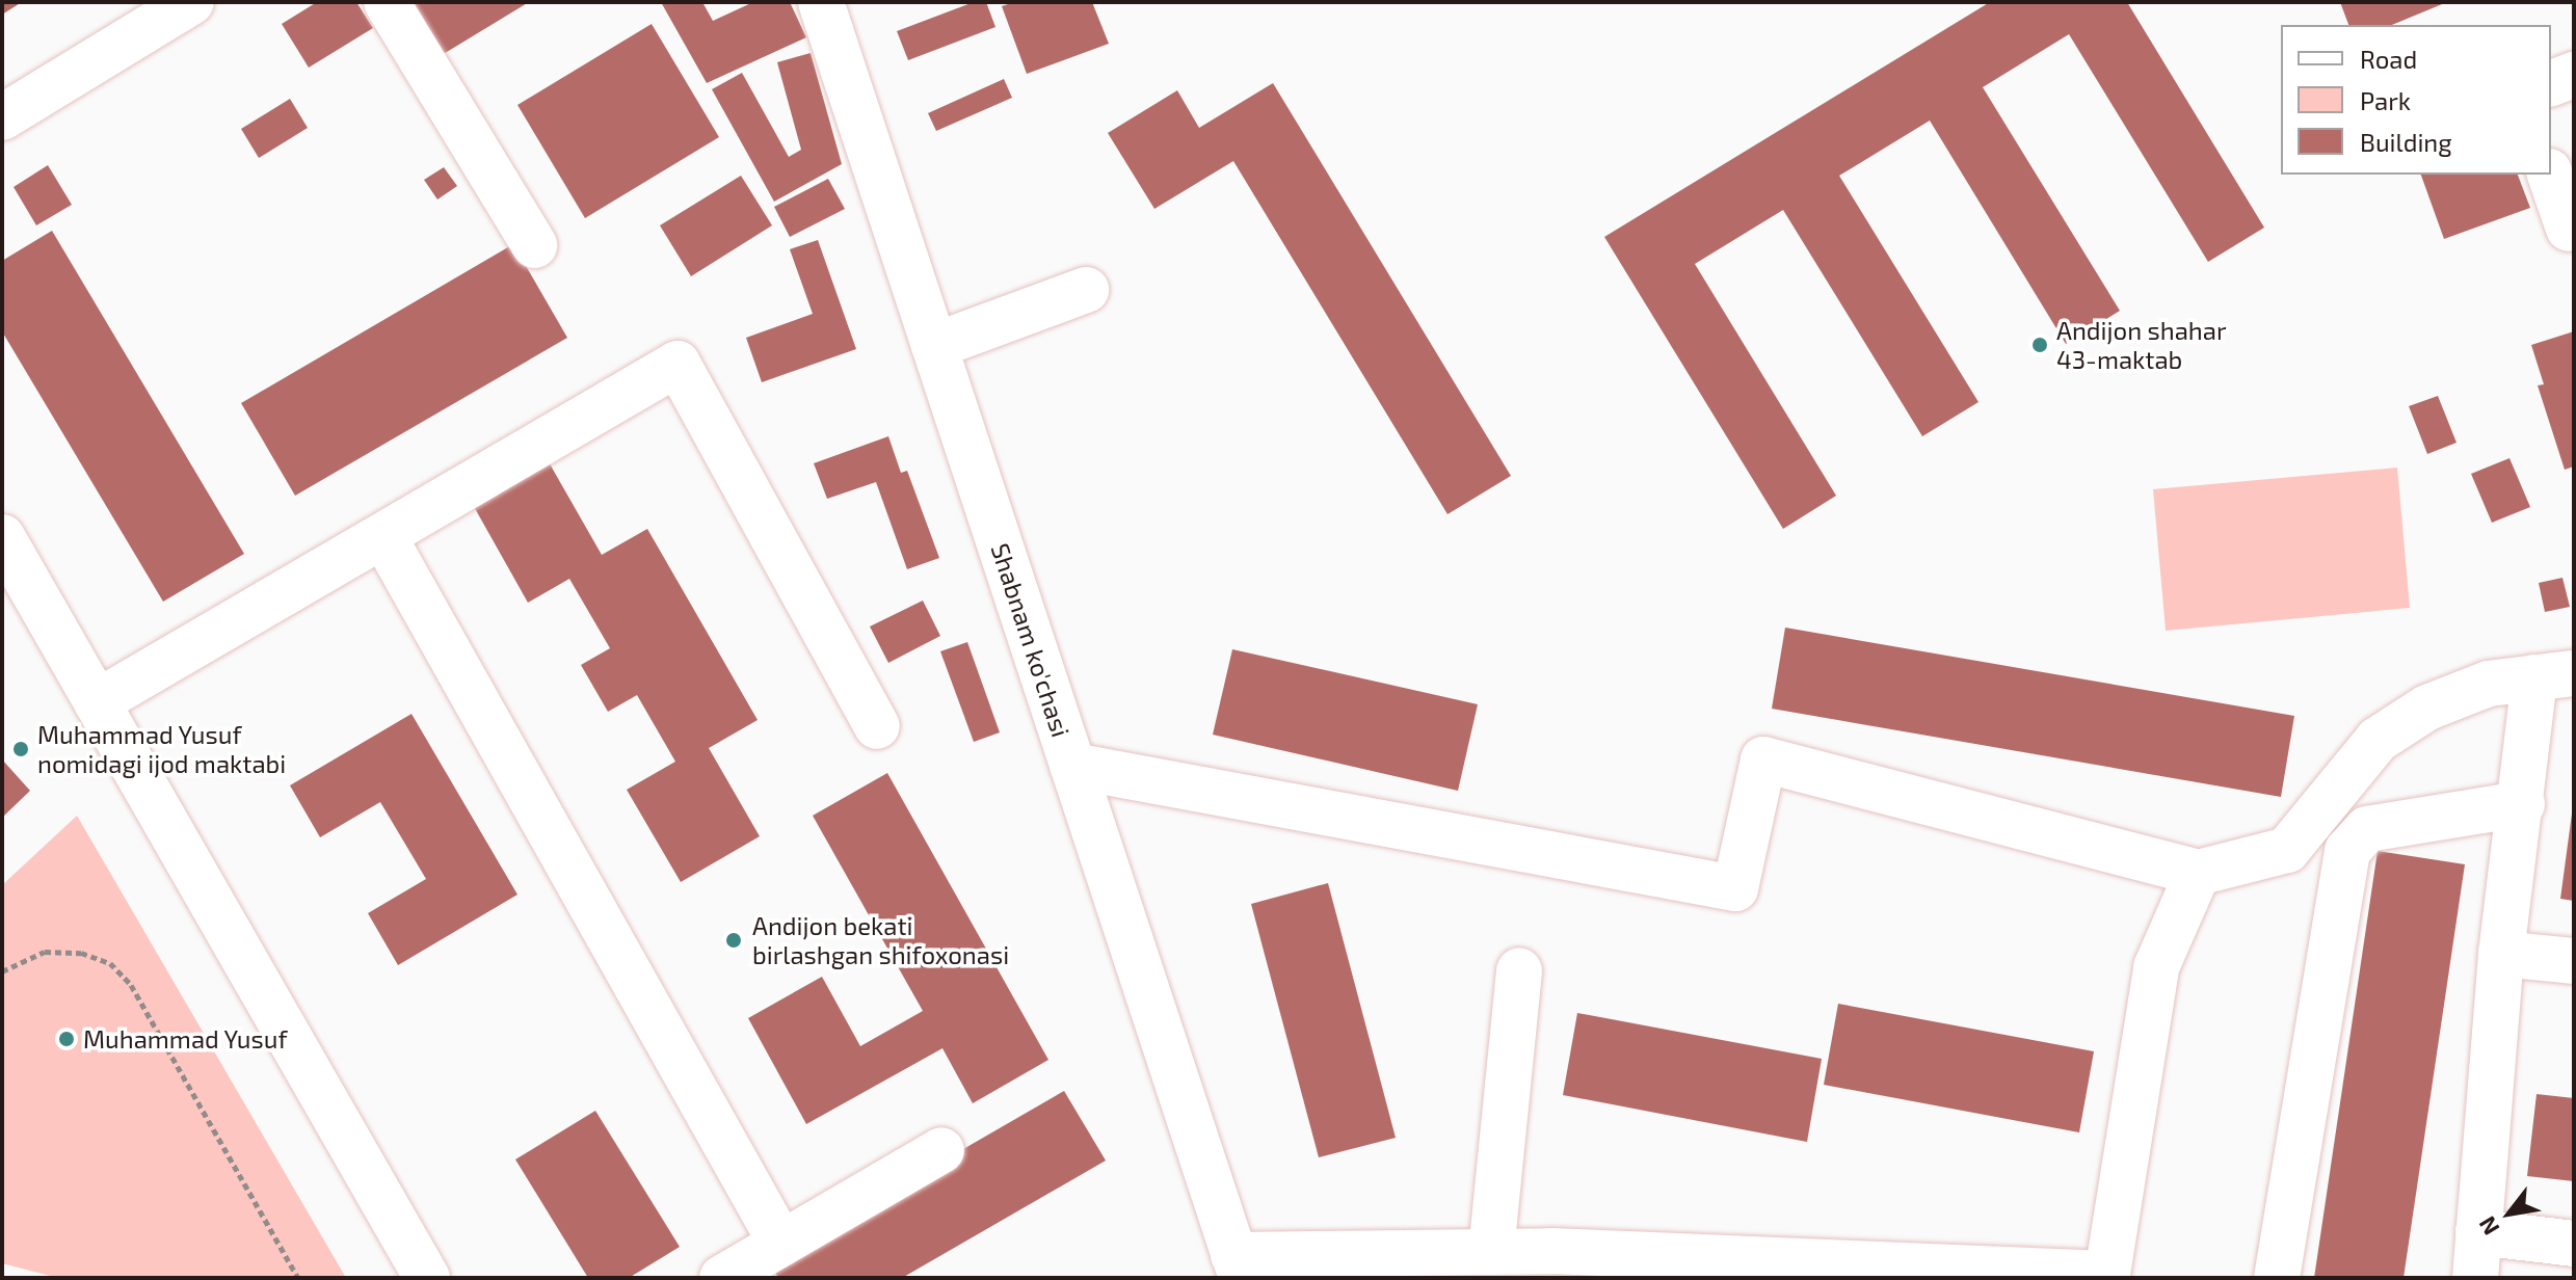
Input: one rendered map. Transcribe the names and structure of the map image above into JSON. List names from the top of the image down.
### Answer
{
  "streets": {
    "street": ["Shabnam ko'chasi"]
  },
  "places": [
    "Andijon shahar 43-maktab",
    "Muhammad Yusuf nomidagi ijod maktabi",
    "Аndijon bekati birlashgan shifoxonasi",
    "Muhammad Yusuf"
  ],
  "legend": ["Road", "Park", "Building"],
  "north": "bottom left"
}
